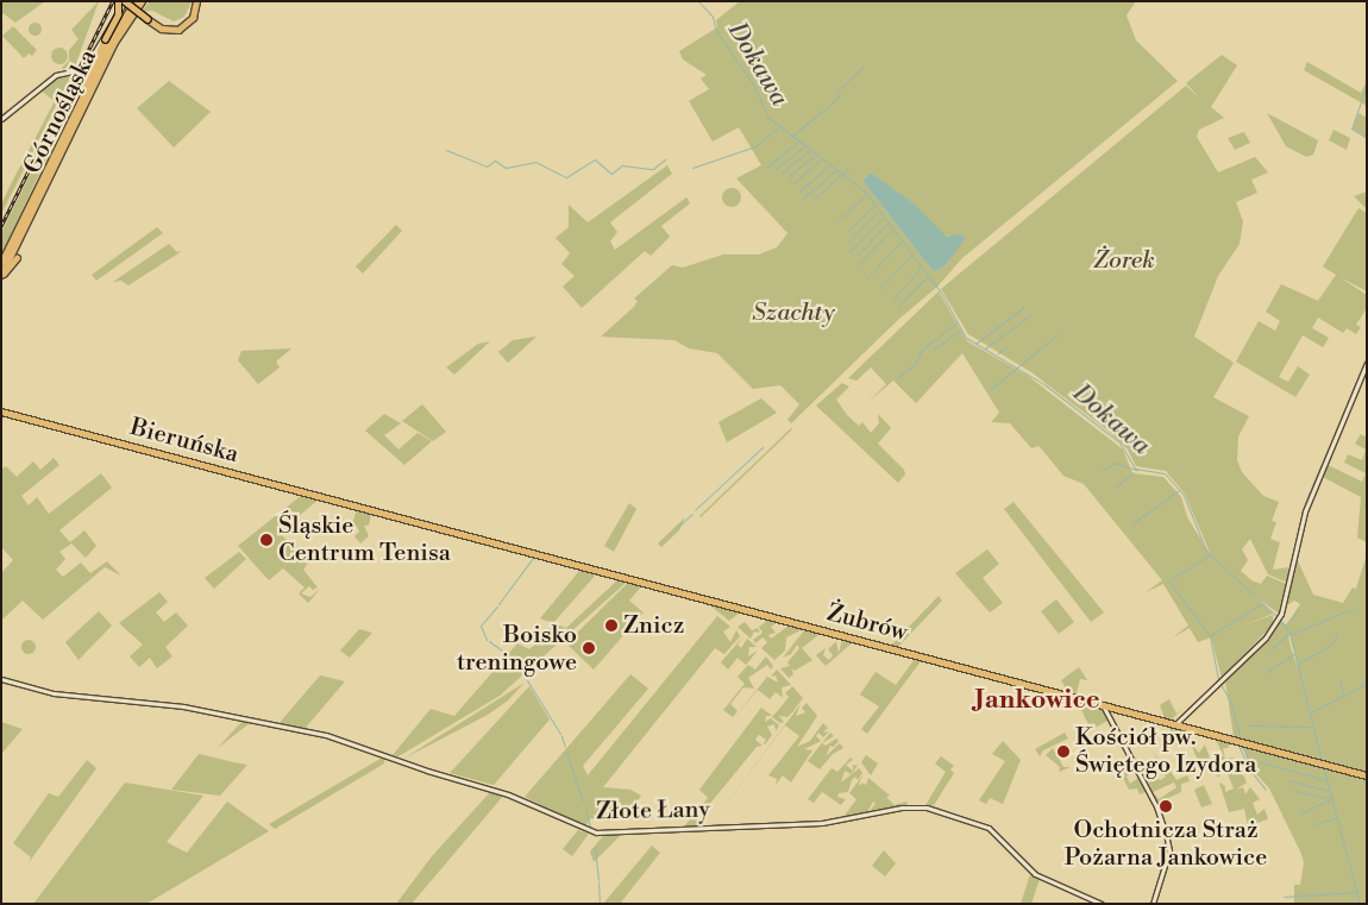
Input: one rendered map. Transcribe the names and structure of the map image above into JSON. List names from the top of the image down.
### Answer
{
  "streets": {
    "main road": ["Górnośląska", "Bieruńska", "Żubrów"],
    "street": ["Złote Łany"]
  },
  "crossings": [
    ["Bieruńska", "Żubrów"]
  ],
  "districts": ["Jankowice"],
  "water": ["Dokawa"],
  "parks": ["Żorek", "Szachty"],
  "places": [
    "Śląskie Centrum Tenisa",
    "Znicz",
    "Boisko treningowe",
    "Kościół pw. Świętego Izydora",
    "Ochotnicza Straż Pożarna Jankowice"
  ]
}
